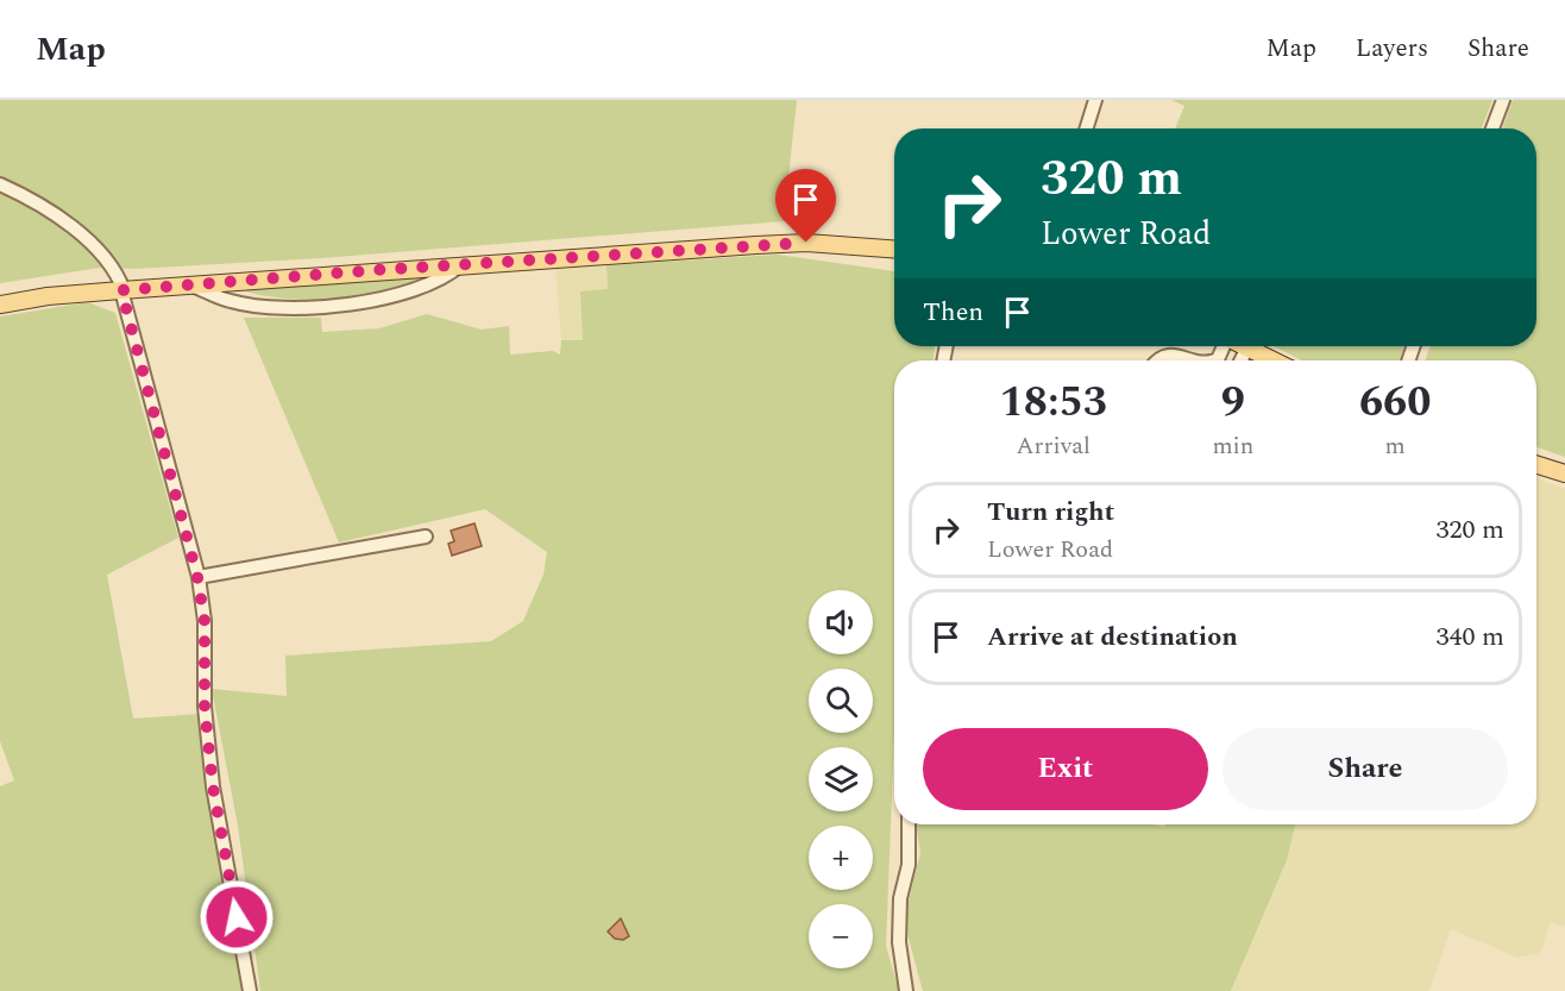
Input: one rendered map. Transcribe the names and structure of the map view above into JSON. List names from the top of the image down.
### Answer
{
  "page": {
    "header": "Map",
    "nav": ["Map", "Layers", "Share"],
    "turn": ["320 m", "Lower Road"],
    "then": "Then",
    "eta": [
      "18:53",
      "Arrival",
      "9",
      "min",
      "660",
      "m"
    ],
    "list": [
      {
        "name": "Turn right",
        "note": "Lower Road",
        "value": "320 m"
      },
      {
        "name": "Arrive at destination",
        "value": "340 m"
      }
    ],
    "map_buttons": ["+", "−"],
    "buttons": ["Exit", "Share"]
  }
}
